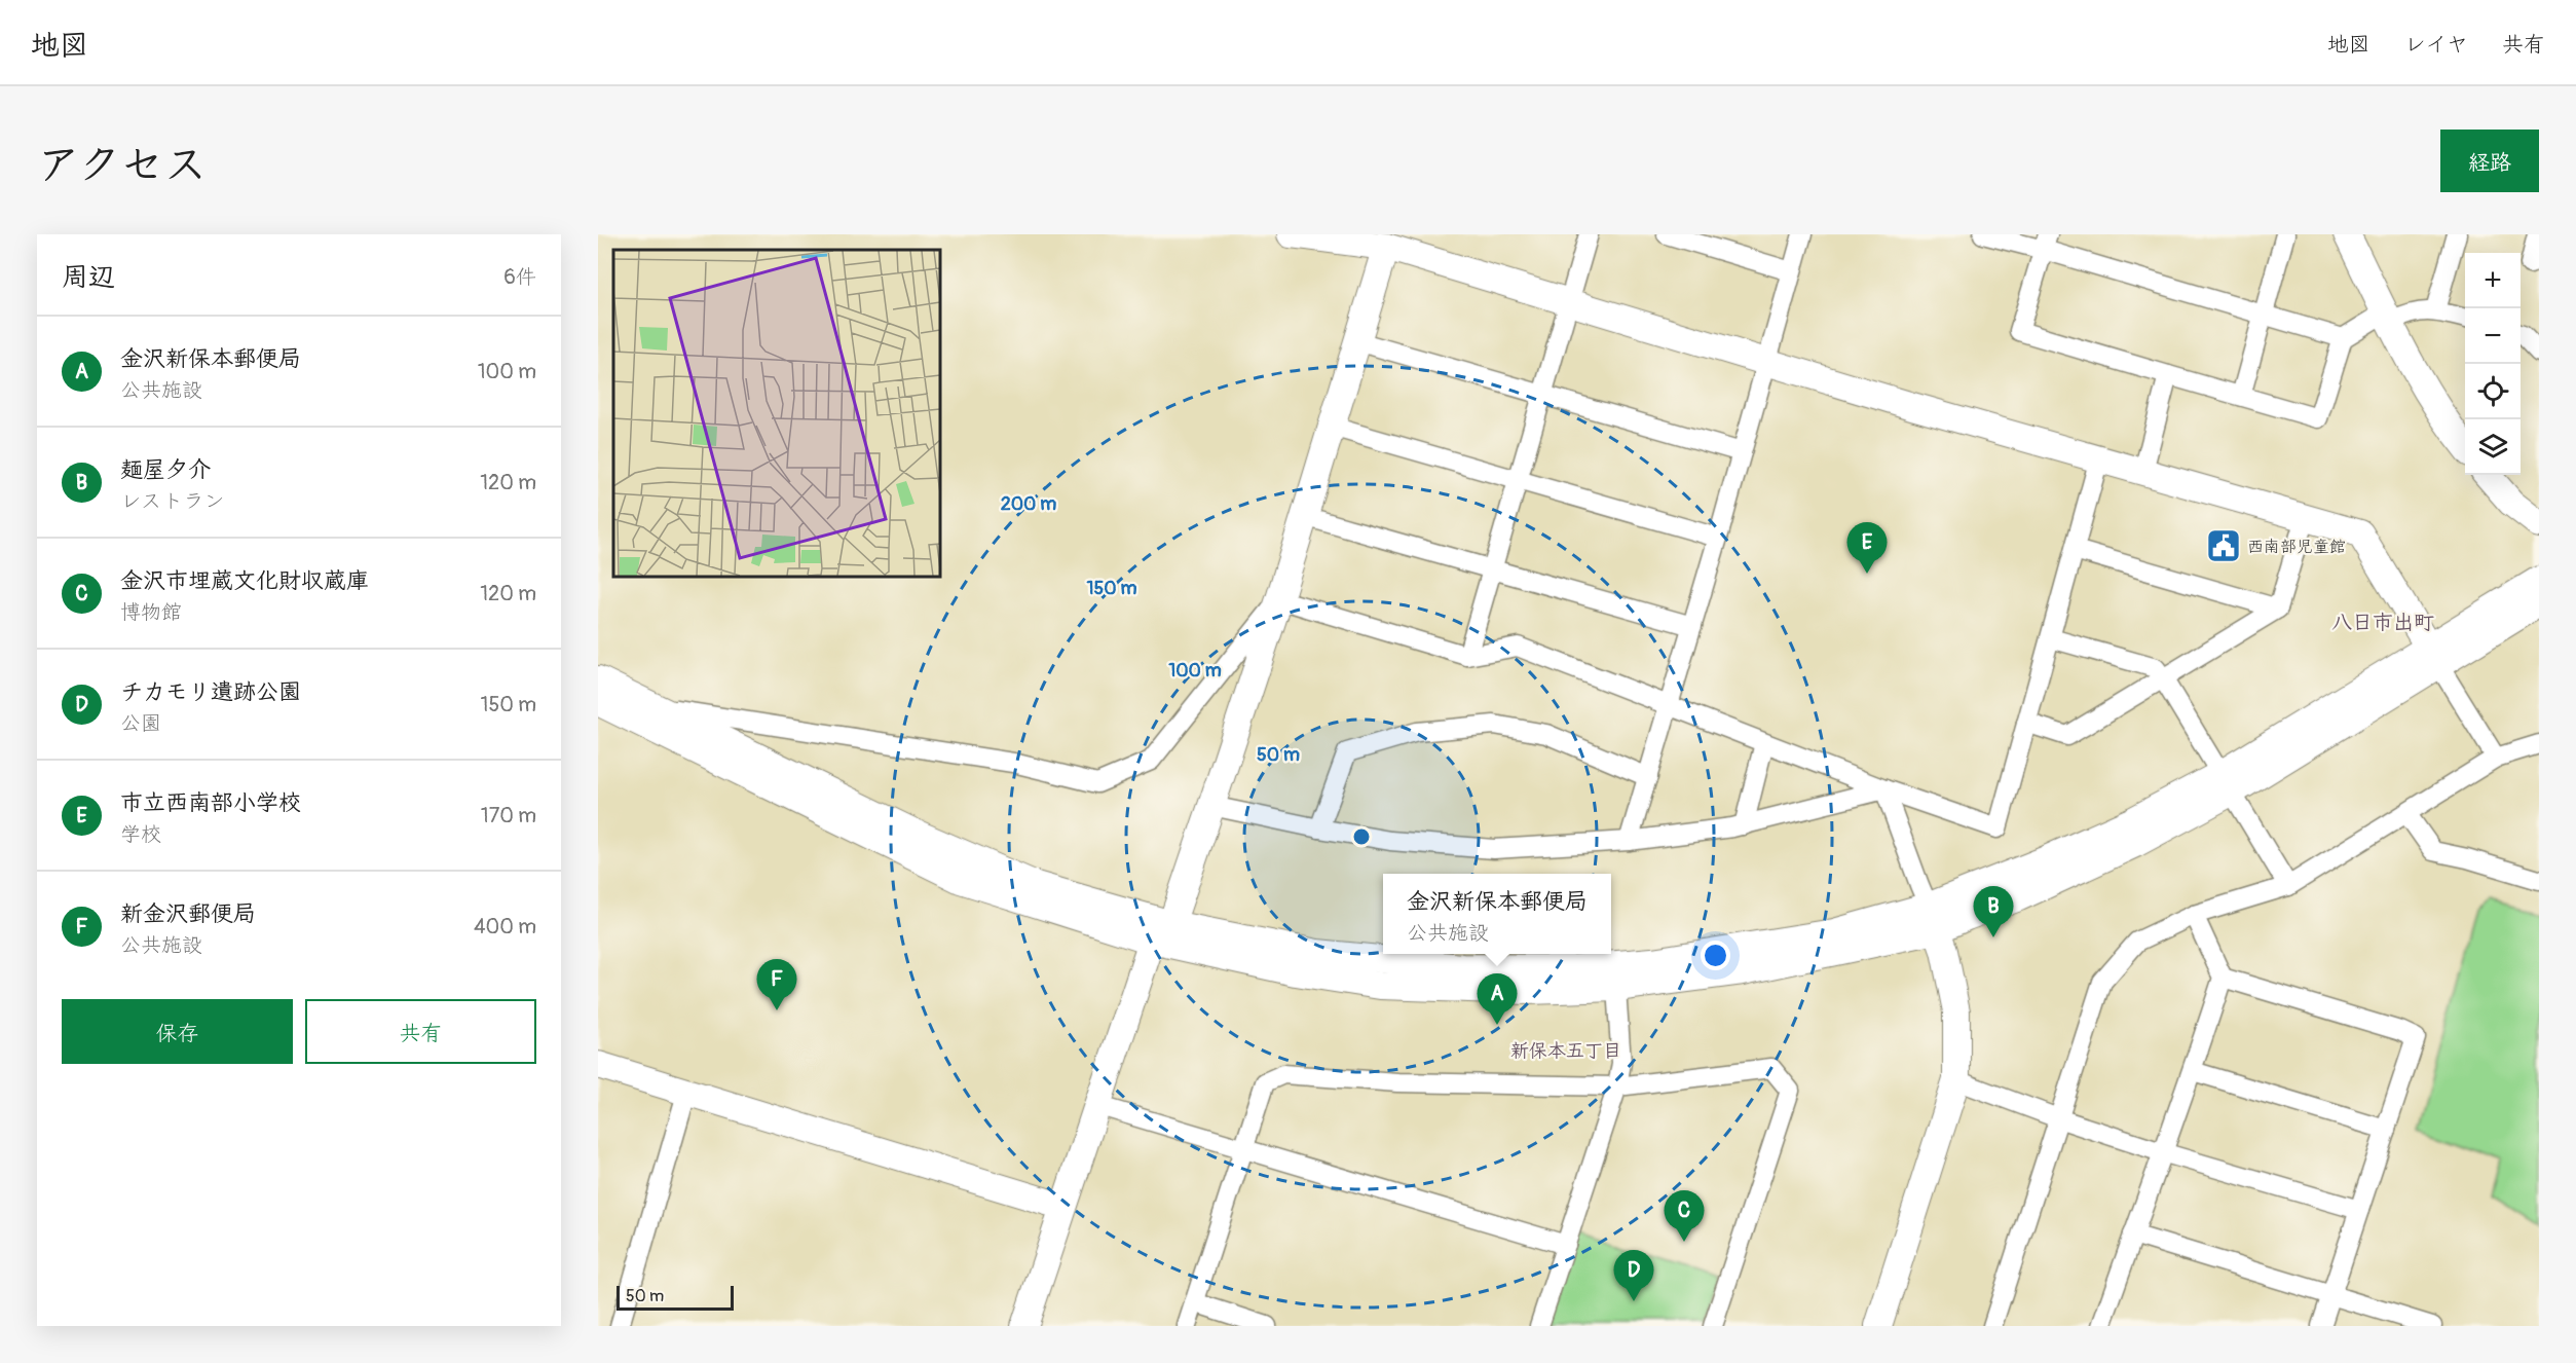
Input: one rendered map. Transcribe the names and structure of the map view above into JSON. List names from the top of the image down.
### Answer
{
  "districts": ["八日市出町", "新保本五丁目"],
  "places": {
    "public building": ["西南部児童館"]
  },
  "scale_bar": "50 m",
  "page": {
    "header": "地図",
    "nav": ["地図", "レイヤ", "共有"],
    "title": "アクセス",
    "buttons": [
      "経路",
      ["保存", "共有"]
    ],
    "heading": ["周辺", "6件"],
    "map_buttons": ["+", "−"],
    "list": [
      {
        "mark": "A",
        "name": "金沢新保本郵便局",
        "note": "公共施設",
        "value": "100 m"
      },
      {
        "mark": "B",
        "name": "麺屋夕介",
        "note": "レストラン",
        "value": "120 m"
      },
      {
        "mark": "C",
        "name": "金沢市埋蔵文化財収蔵庫",
        "note": "博物館",
        "value": "120 m"
      },
      {
        "mark": "D",
        "name": "チカモリ遺跡公園",
        "note": "公園",
        "value": "150 m"
      },
      {
        "mark": "E",
        "name": "市立西南部小学校",
        "note": "学校",
        "value": "170 m"
      },
      {
        "mark": "F",
        "name": "新金沢郵便局",
        "note": "公共施設",
        "value": "400 m"
      }
    ],
    "pins": [
      "E",
      "B",
      "F",
      "A",
      "C",
      "D"
    ],
    "popup": ["金沢新保本郵便局", "公共施設"],
    "scale": "50 m"
  },
  "rings": [
    "200 m",
    "150 m",
    "100 m",
    "50 m"
  ]
}
